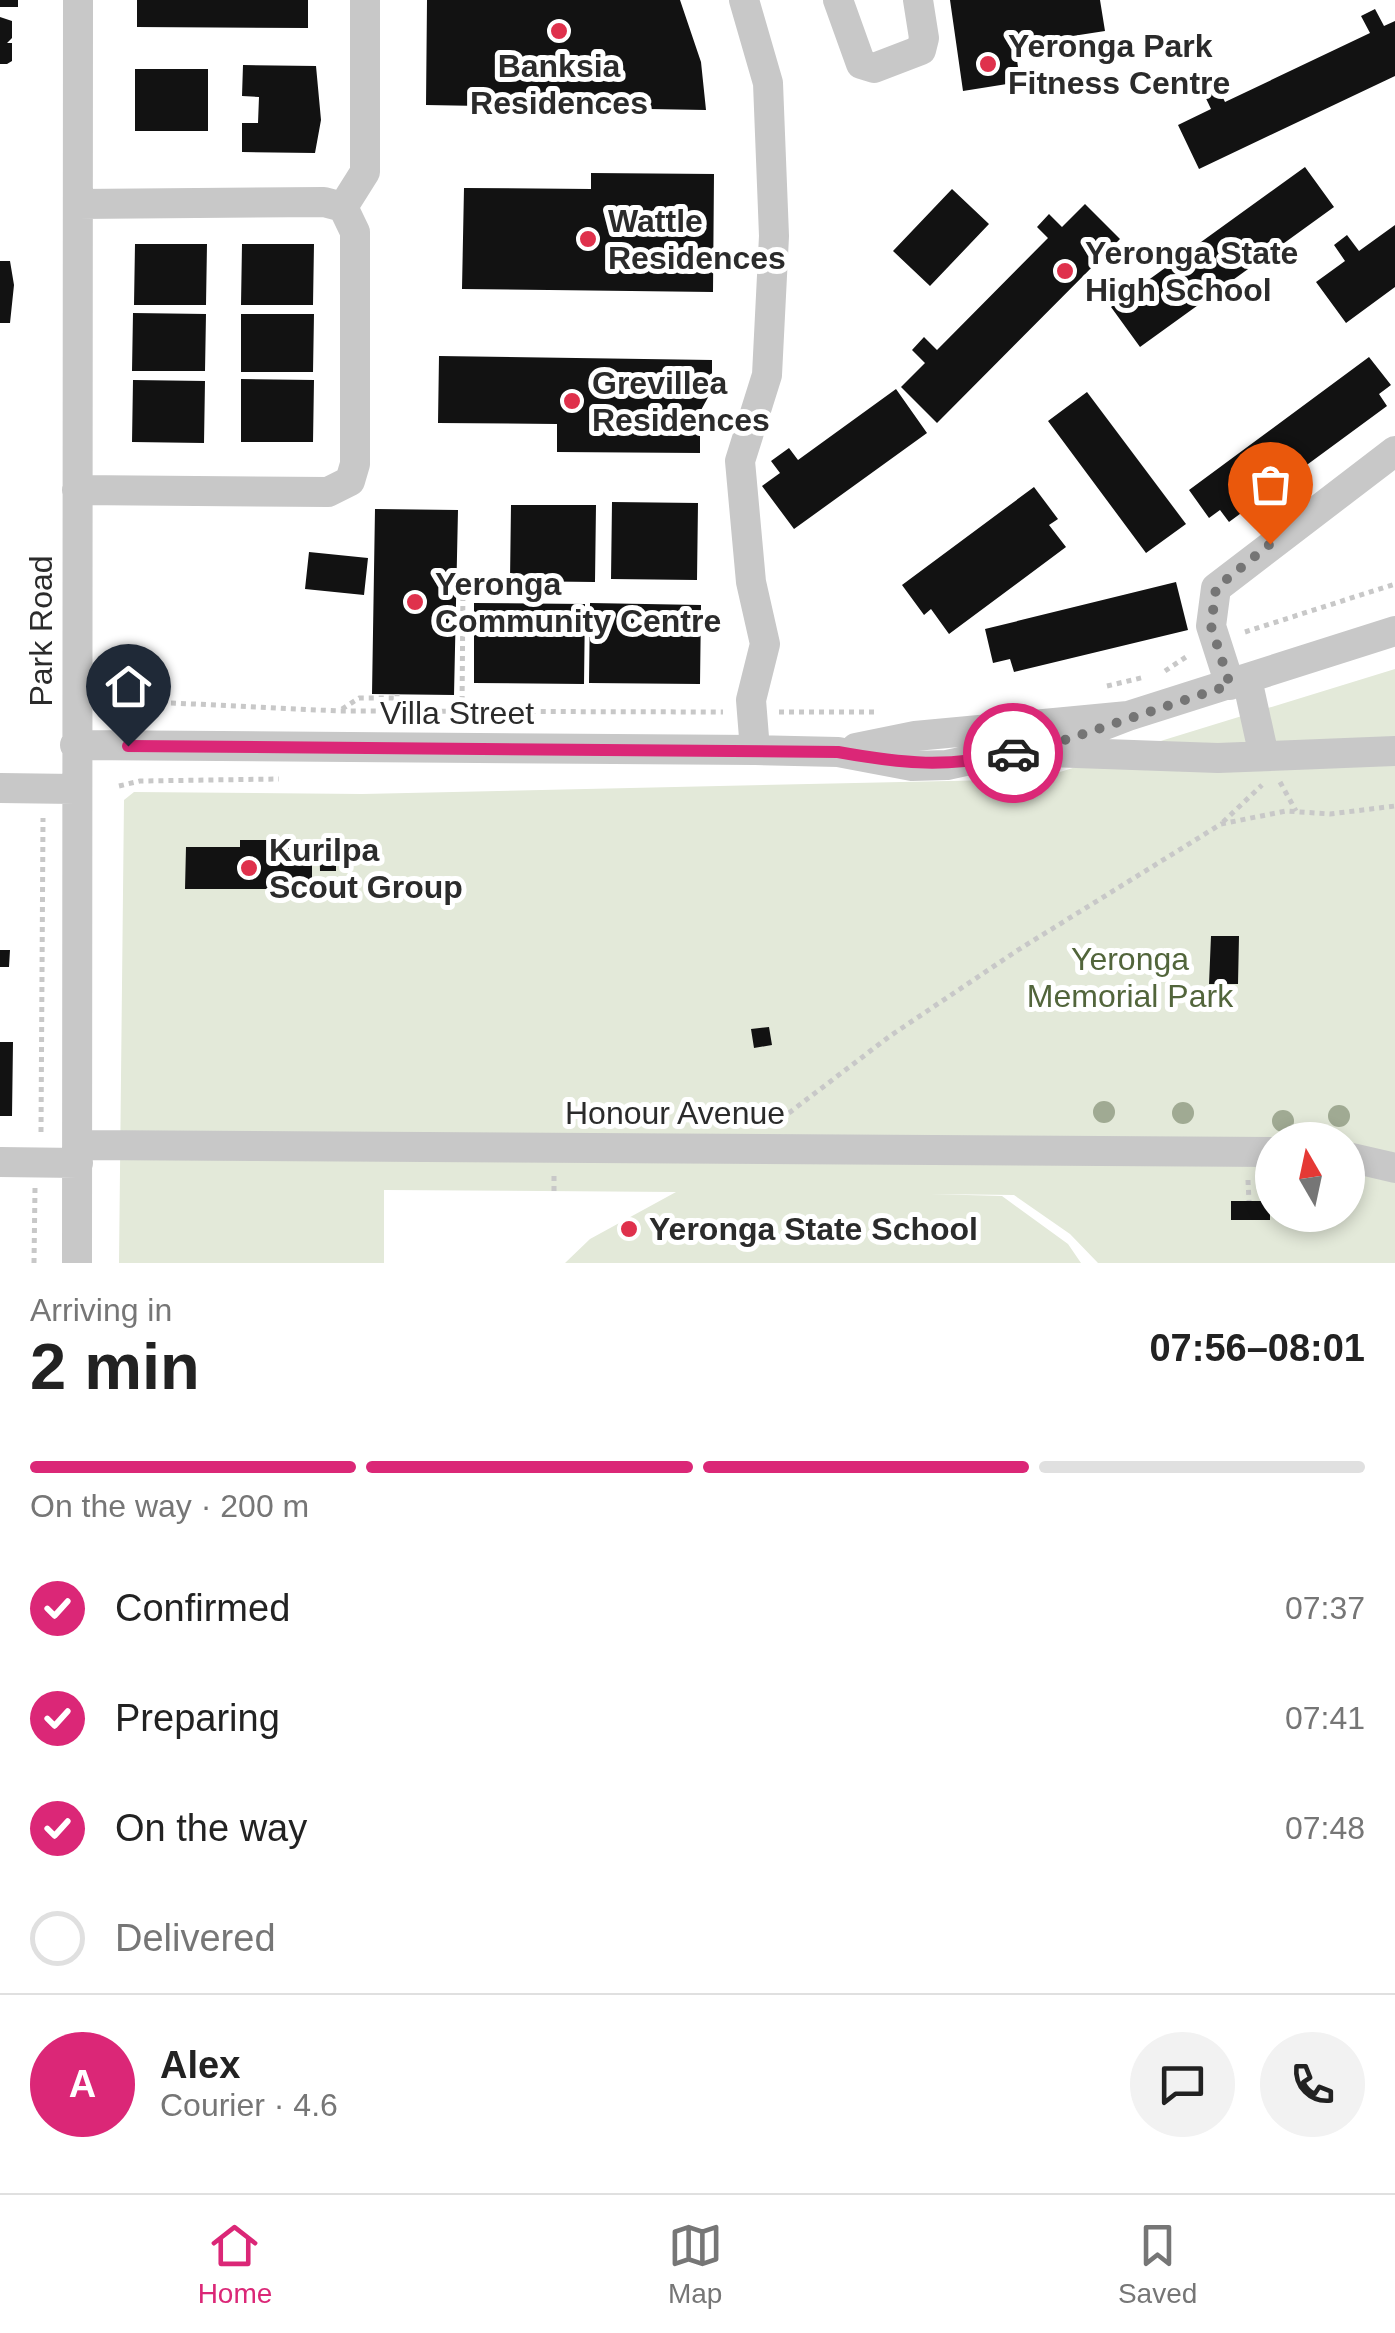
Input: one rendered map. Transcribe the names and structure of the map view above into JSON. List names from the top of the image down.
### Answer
{
  "streets": {
    "street": ["Park Road", "Villa Street", "Honour Avenue"]
  },
  "crossings": [
    ["Park Road", "Villa Street"],
    ["Park Road", "Honour Avenue"]
  ],
  "parks": ["Yeronga Memorial Park"],
  "places": [
    "Banksia Residences",
    "Yeronga Park Fitness Centre",
    "Wattle Residences",
    "Yeronga State High School",
    "Grevillea Residences",
    "Yeronga Community Centre",
    "Kurilpa Scout Group",
    "Yeronga State School"
  ],
  "north": "top",
  "page": {
    "heading": ["2 min", "Arriving in", "07:56–08:01"],
    "panel": ["Alex", "Courier · 4.6"],
    "bar": "On the way · 200 m",
    "list": [
      ["Confirmed", "07:37"],
      ["Preparing", "07:41"],
      ["On the way", "07:48"],
      "Delivered"
    ],
    "round": "A",
    "tabs": ["Home", "Map", "Saved"]
  }
}
